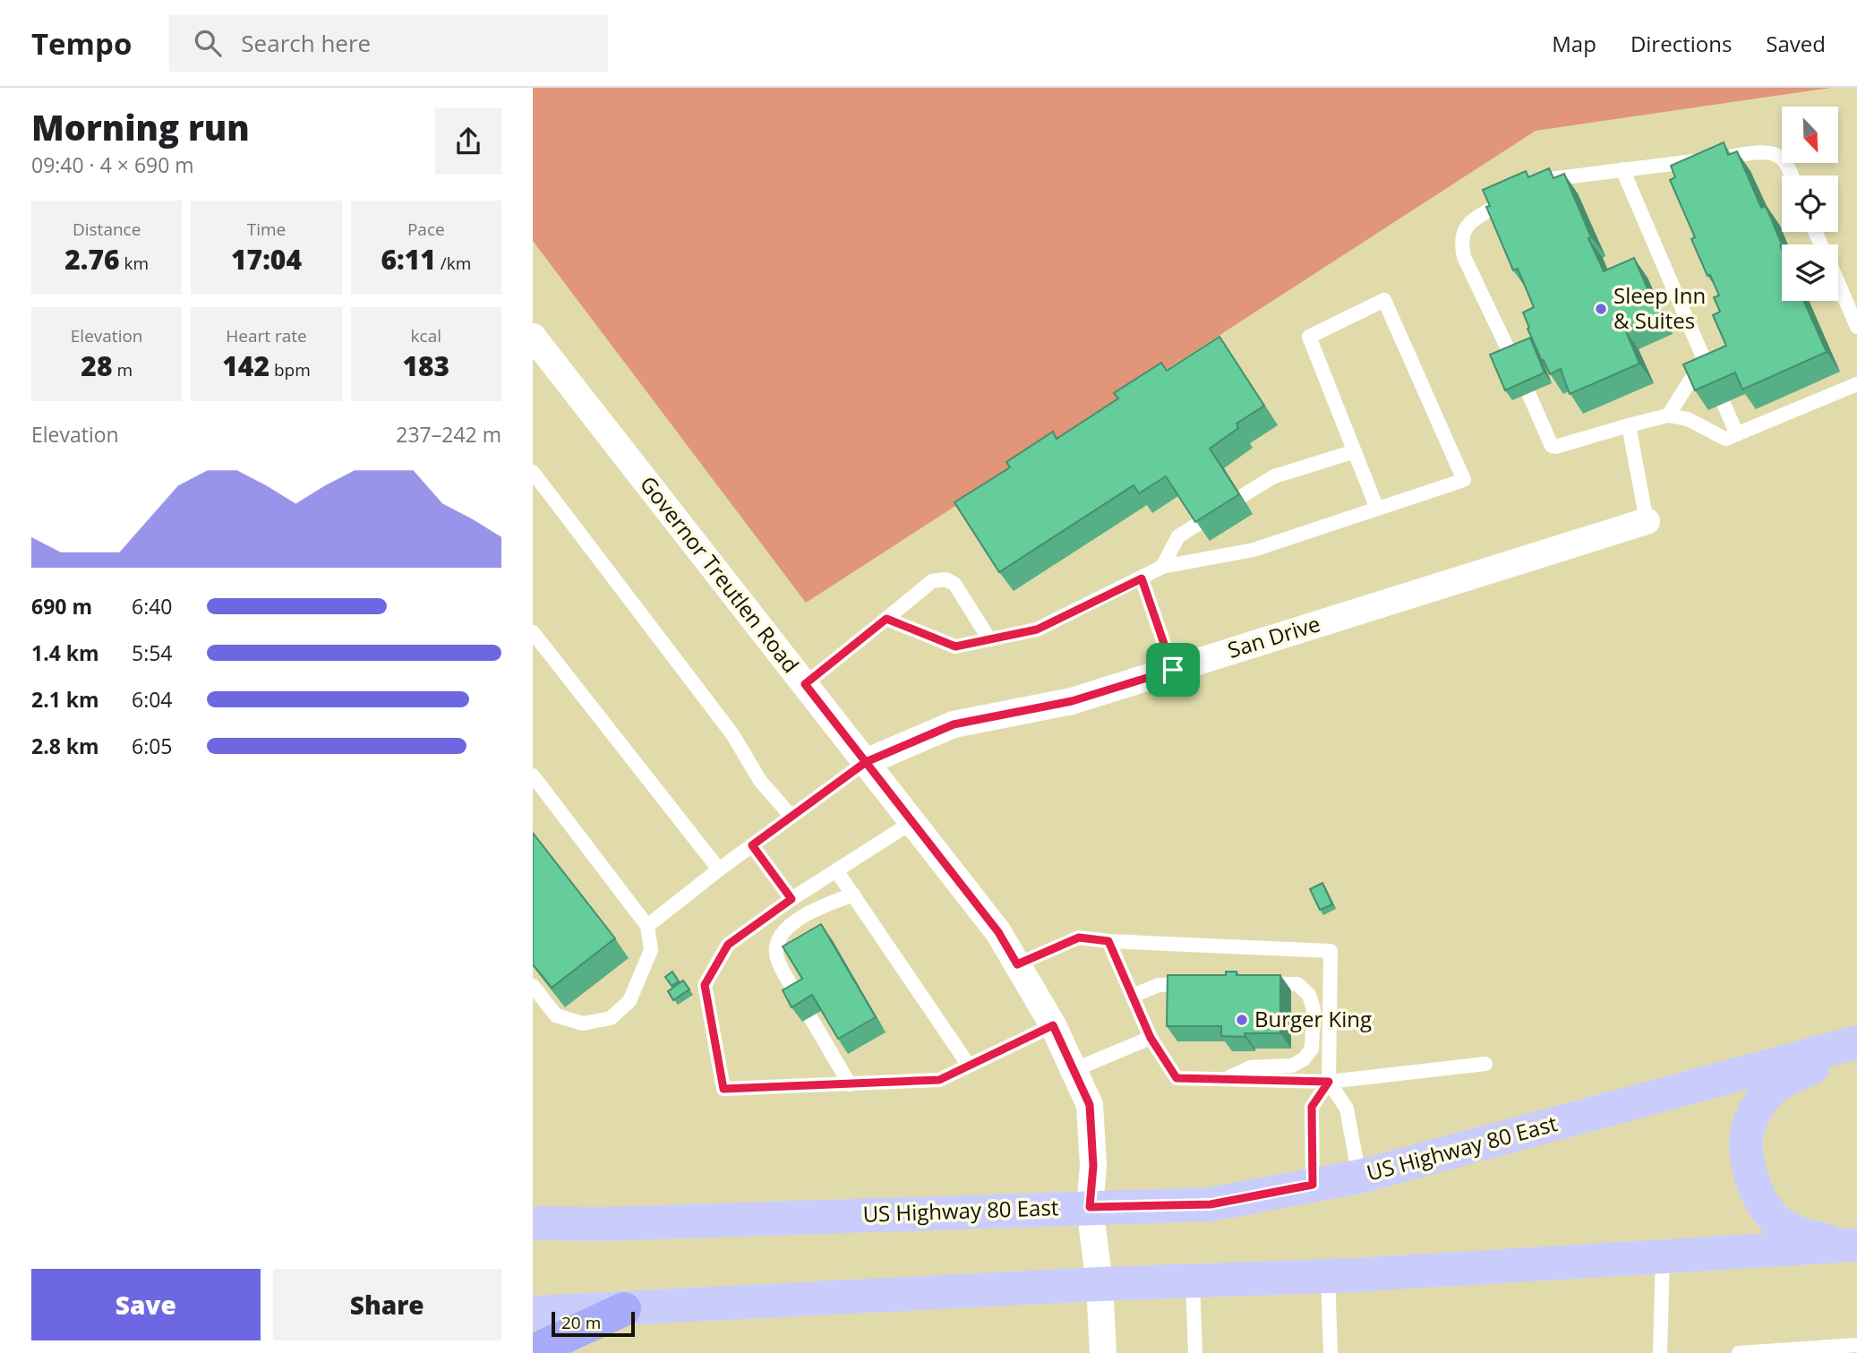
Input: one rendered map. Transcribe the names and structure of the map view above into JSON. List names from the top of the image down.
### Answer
{
  "streets": {
    "main road": ["US Highway 80 East"],
    "street": ["Governor Treutlen Road", "San Drive"]
  },
  "crossings": [
    ["Governor Treutlen Road", "San Drive"],
    ["Governor Treutlen Road", "US Highway 80 East"]
  ],
  "places": ["Sleep Inn & Suites", "Burger King"],
  "scale_bar": "20 m",
  "north": "bottom right",
  "page": {
    "header": "Tempo",
    "search": "Search here",
    "nav": ["Map", "Directions", "Saved"],
    "heading": ["Morning run", "09:40 · 4 × 690 m"],
    "stats": [
      ["Distance", "2.76 km"],
      ["Time", "17:04"],
      ["Pace", "6:11 /km"],
      ["Elevation", "28 m"],
      ["Heart rate", "142 bpm"],
      ["kcal", "183"]
    ],
    "chart": ["Elevation", "237–242 m"],
    "list": [
      {
        "name": "690 m",
        "note": "6:40"
      },
      {
        "name": "1.4 km",
        "note": "5:54"
      },
      {
        "name": "2.1 km",
        "note": "6:04"
      },
      {
        "name": "2.8 km",
        "note": "6:05"
      }
    ],
    "buttons": ["Save", "Share"],
    "scale": "20 m"
  }
}
